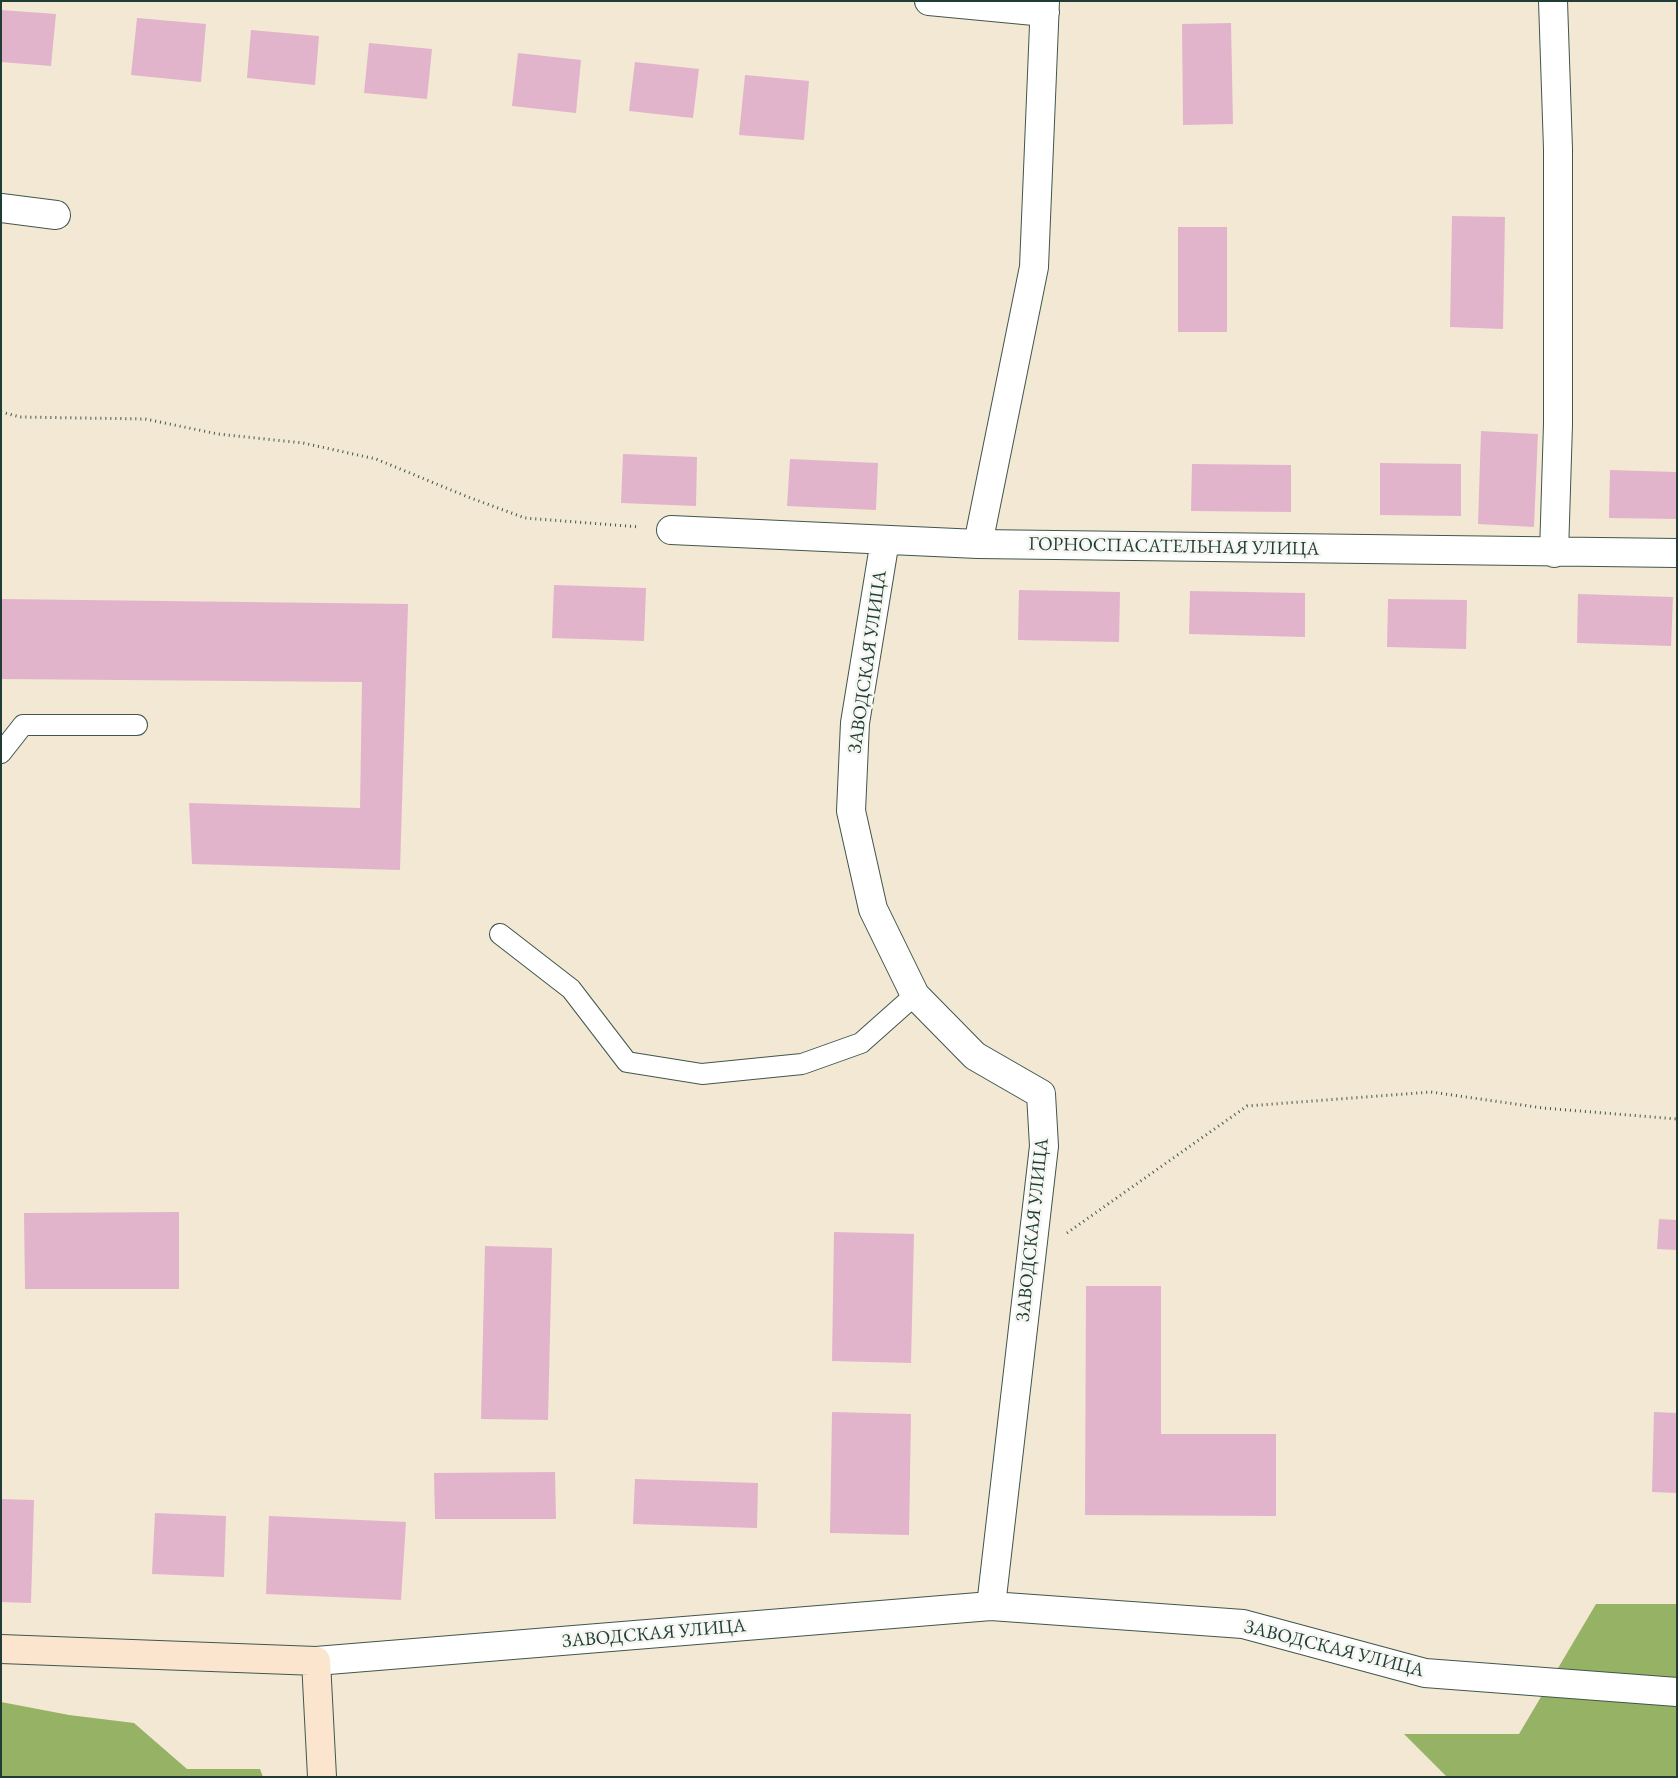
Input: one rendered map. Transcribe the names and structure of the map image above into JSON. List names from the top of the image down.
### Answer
{
  "streets": {
    "street": ["ГОРНОСПАСАТЕЛЬНАЯ УЛИЦА", "ЗАВОДСКАЯ УЛИЦА"]
  },
  "crossings": [
    ["ГОРНОСПАСАТЕЛЬНАЯ УЛИЦА", "ЗАВОДСКАЯ УЛИЦА"]
  ]
}
